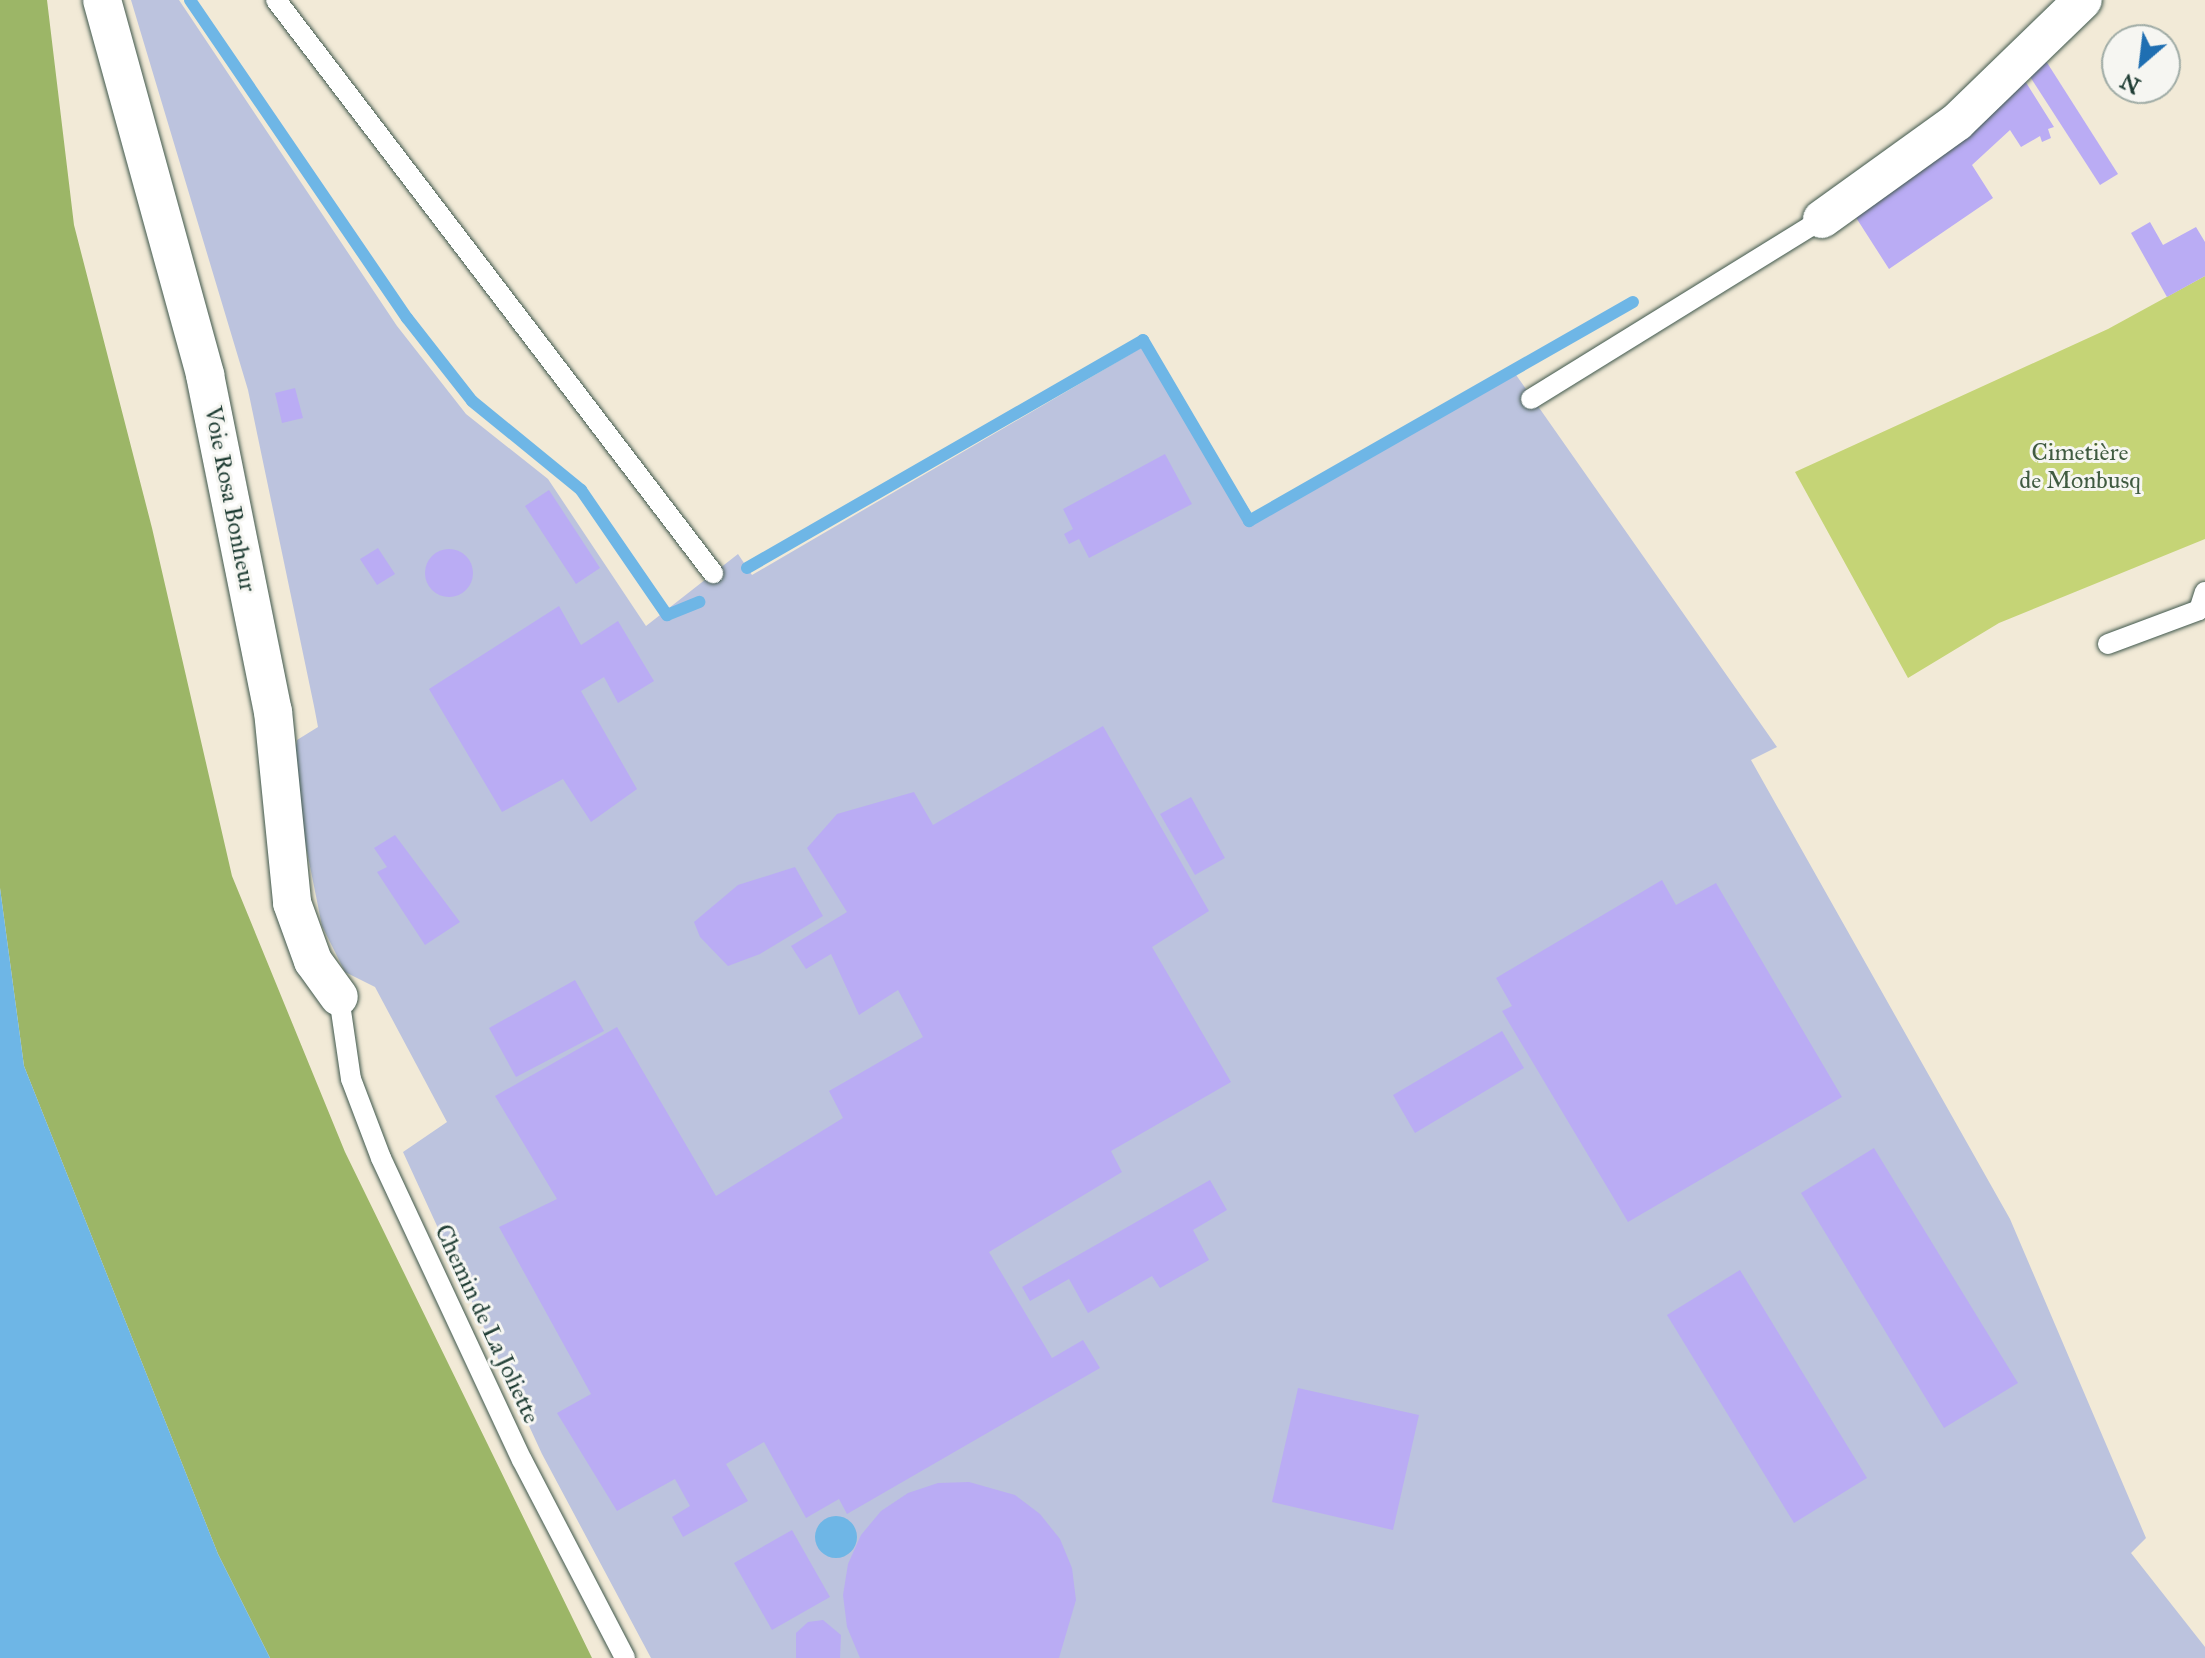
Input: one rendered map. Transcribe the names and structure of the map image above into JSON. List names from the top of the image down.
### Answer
{
  "streets": {
    "street": ["Voie Rosa Bonheur"],
    "lane": ["Chemin de La Joliette"]
  },
  "crossings": [
    ["Voie Rosa Bonheur", "Chemin de La Joliette"]
  ],
  "parks": ["Cimetière de Monbusq"],
  "north": "bottom left"
}
